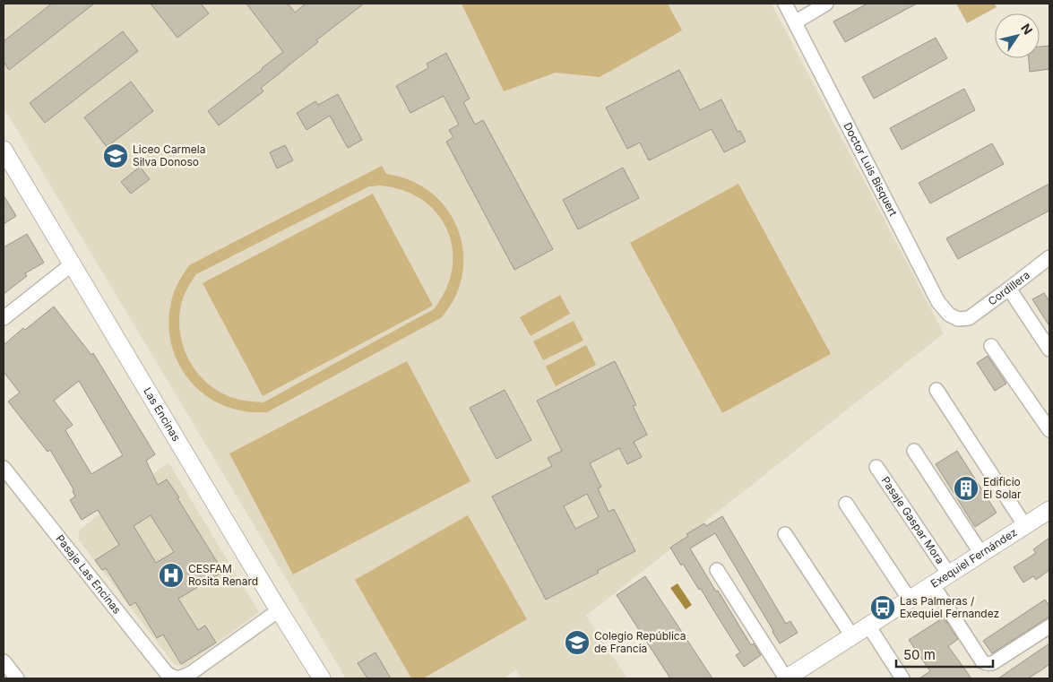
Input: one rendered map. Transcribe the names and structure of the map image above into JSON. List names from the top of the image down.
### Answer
{
  "streets": {
    "street": [
      "Doctor Luis Bisquert",
      "Cordillera",
      "Las Encinas",
      "Pasaje Gaspar Mora",
      "Exequiel Fernández",
      "Pasaje Las Encinas"
    ]
  },
  "crossings": [
    ["Doctor Luis Bisquert", "Cordillera"],
    ["Pasaje Gaspar Mora", "Exequiel Fernández"]
  ],
  "places": {
    "school or university": ["Liceo Carmela Silva Donoso", "Colegio República de Francia"],
    "building": ["Edificio El Solar"],
    "hospital": ["CESFAM Rosita Renard"],
    "bus stop": ["Las Palmeras / Exequiel Fernandez"]
  },
  "scale_bar": "50 m",
  "north": "top right"
}
